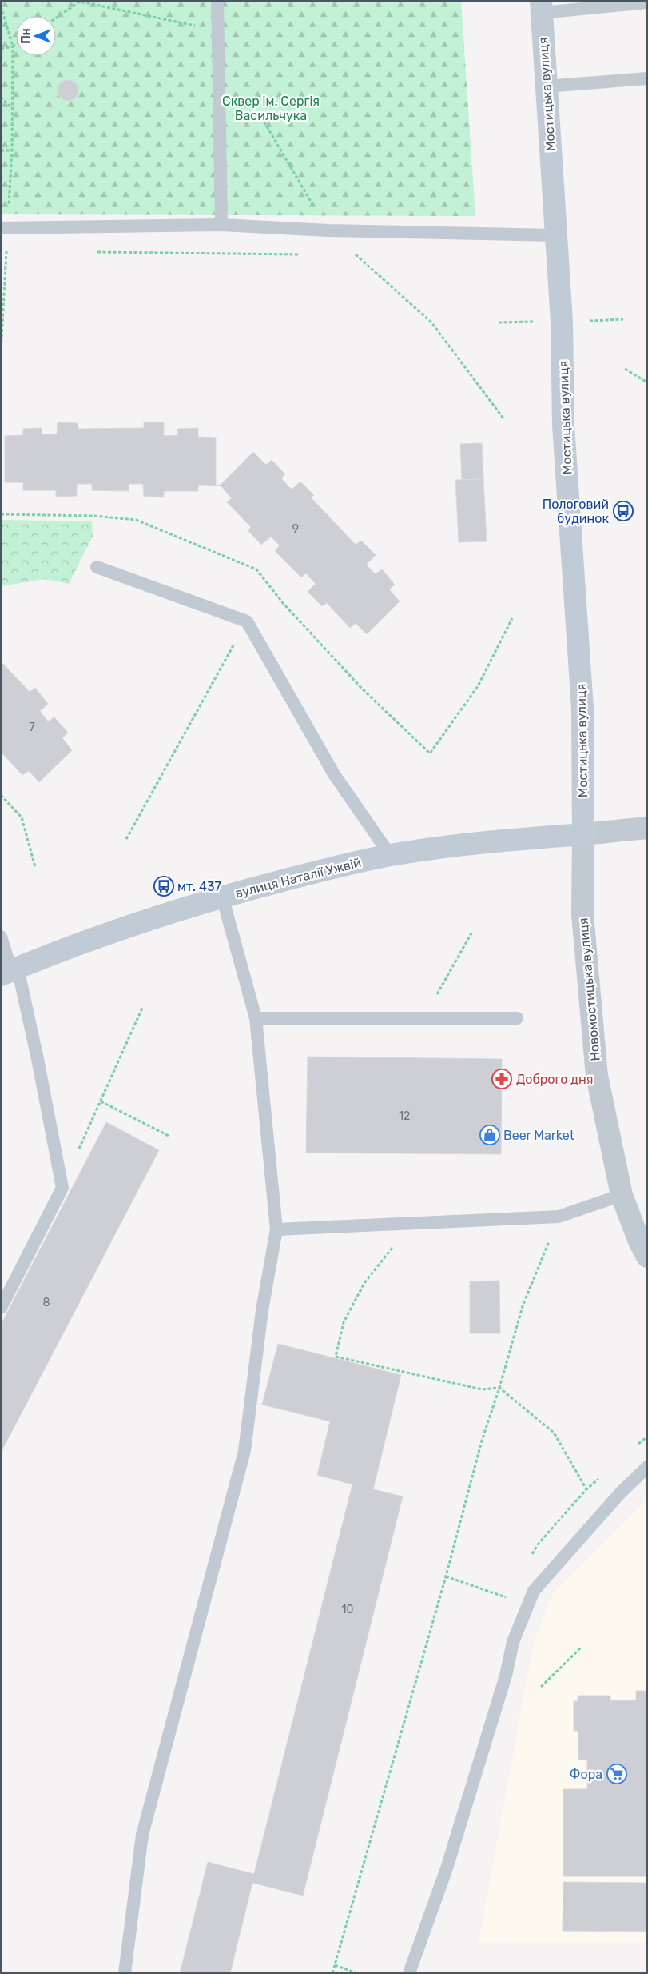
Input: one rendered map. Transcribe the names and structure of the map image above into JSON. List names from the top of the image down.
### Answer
{
  "streets": {
    "street": ["Мостицька вулиця", "вулиця Наталії Ужвій", "Новомостицька вулиця"]
  },
  "crossings": [
    ["Мостицька вулиця", "вулиця Наталії Ужвій"],
    ["Мостицька вулиця", "Новомостицька вулиця"],
    ["вулиця Наталії Ужвій", "Новомостицька вулиця"]
  ],
  "parks": ["Сквер ім. Сергія Васильчука"],
  "places": {
    "bus stop": ["Пологовий будинок", "мт. 437"],
    "pharmacy": ["Доброго дня"],
    "shop": ["Beer Market"],
    "supermarket": ["Фора"]
  },
  "house_numbers": [
    "9",
    "7",
    "12",
    "8",
    "10"
  ],
  "north": "left"
}
